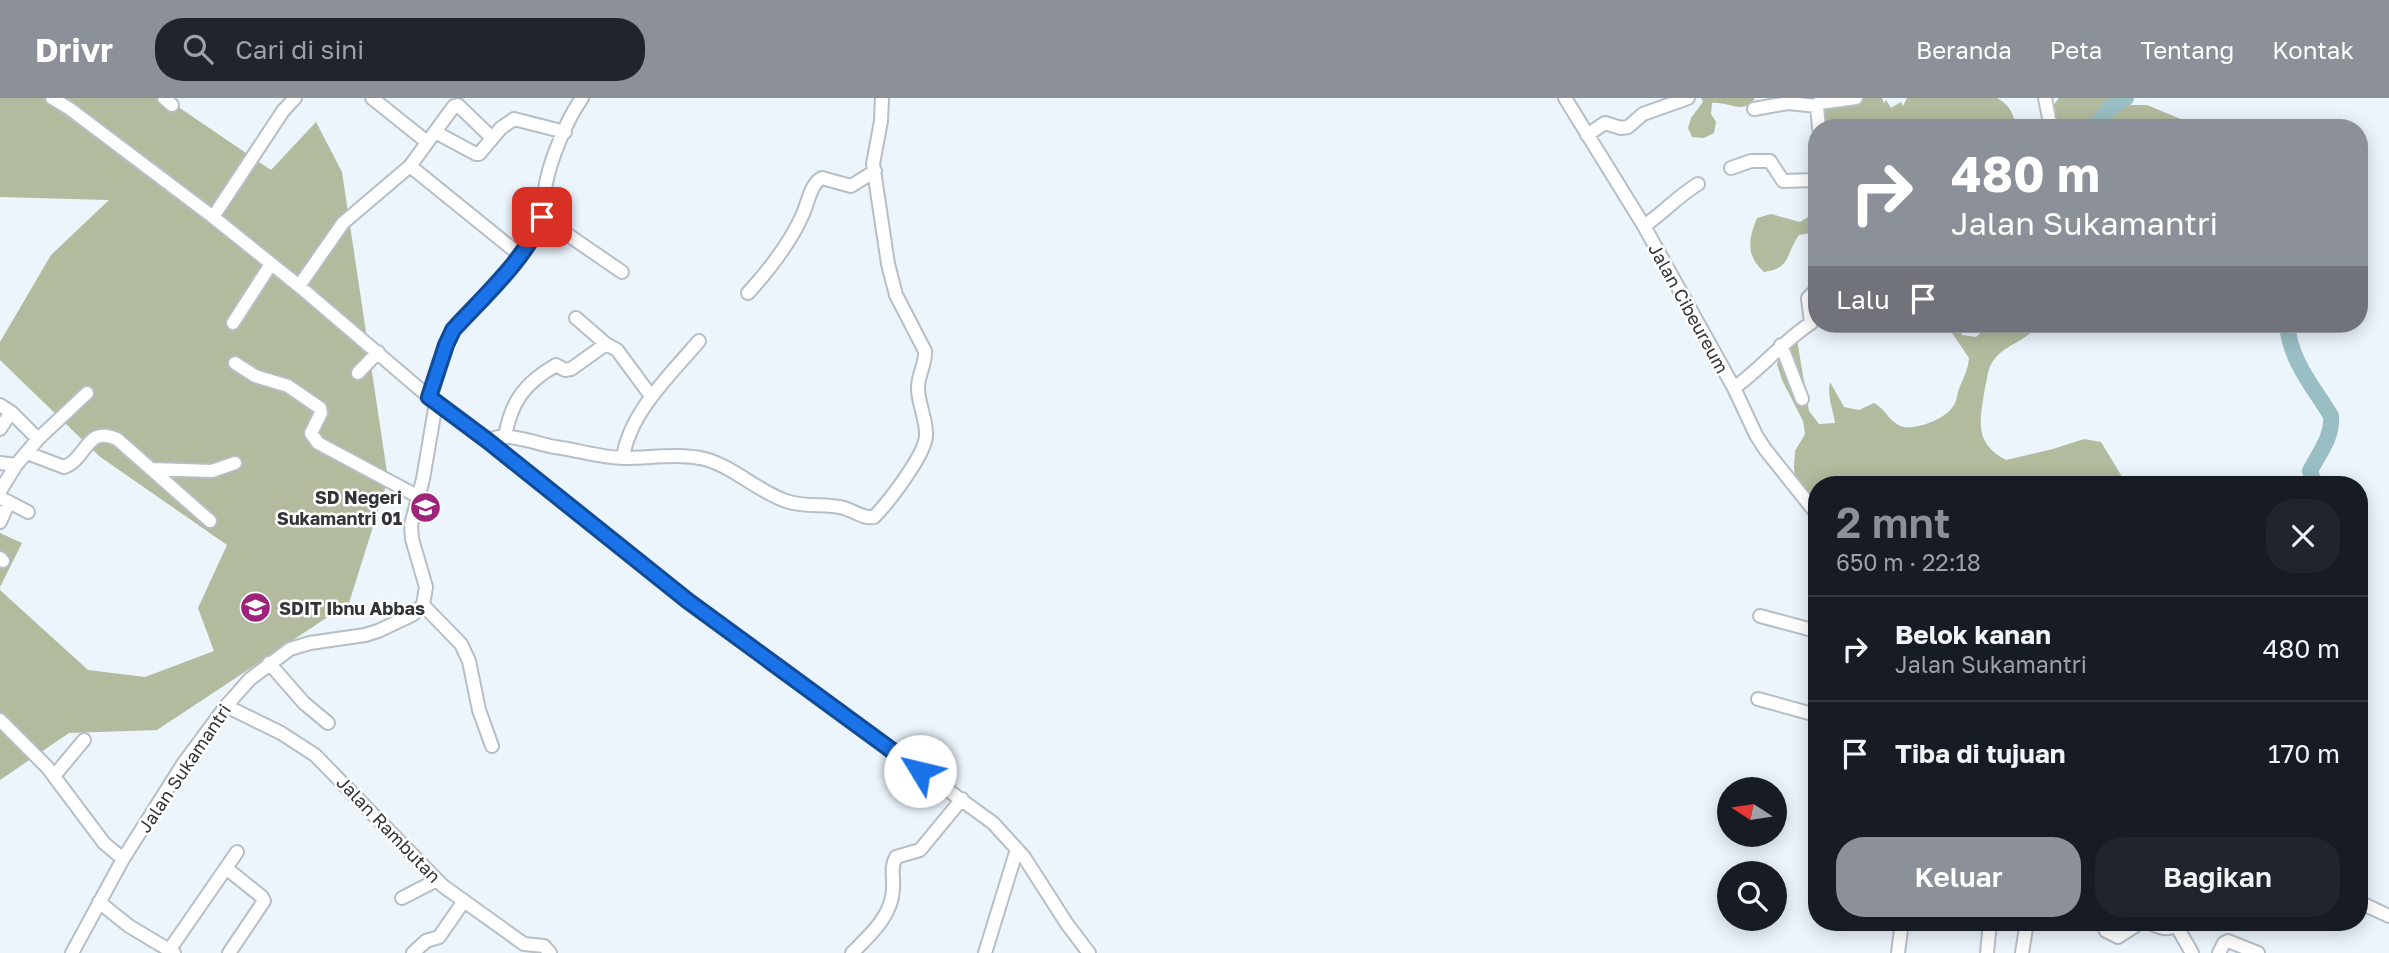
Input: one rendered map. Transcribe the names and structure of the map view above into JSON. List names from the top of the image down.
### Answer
{
  "streets": {
    "street": ["Jalan Cibeureum", "Jalan Sukamantri", "Jalan Rambutan"]
  },
  "crossings": [
    ["Jalan Sukamantri", "Jalan Rambutan"]
  ],
  "places": {
    "school or university": ["SD Negeri Sukamantri 01", "SDIT Ibnu Abbas"]
  },
  "north": "left",
  "page": {
    "header": "Drivr",
    "search": "Cari di sini",
    "nav": [
      "Beranda",
      "Peta",
      "Tentang",
      "Kontak"
    ],
    "turn": ["480 m", "Jalan Sukamantri"],
    "then": "Lalu",
    "heading": ["2 mnt", "650 m · 22:18"],
    "list": [
      {
        "name": "Belok kanan",
        "note": "Jalan Sukamantri",
        "value": "480 m"
      },
      {
        "name": "Tiba di tujuan",
        "value": "170 m"
      }
    ],
    "buttons": ["Keluar", "Bagikan"]
  }
}
